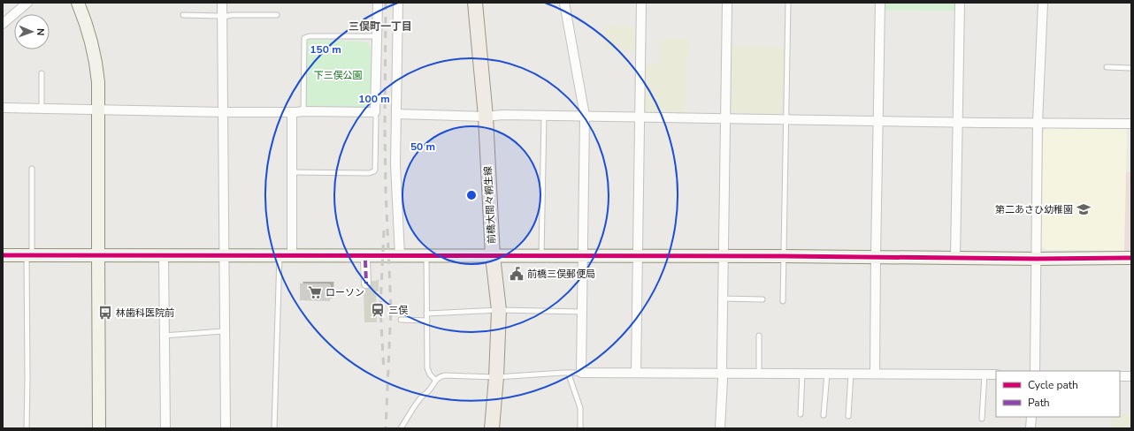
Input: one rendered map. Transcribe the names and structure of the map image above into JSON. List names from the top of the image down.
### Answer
{
  "streets": {
    "main road": ["前橋大間々桐生線"]
  },
  "districts": ["三俣町一丁目"],
  "parks": ["下三俣公園"],
  "places": {
    "school or university": ["第二あさひ幼稚園"],
    "public building": ["前橋三俣郵便局"],
    "supermarket": ["ローソン"],
    "station": ["三俣"],
    "bus stop": ["林歯科医院前"]
  },
  "legend": ["Cycle path", "Path"],
  "north": "right",
  "rings": ["150 m", "100 m", "50 m"]
}
